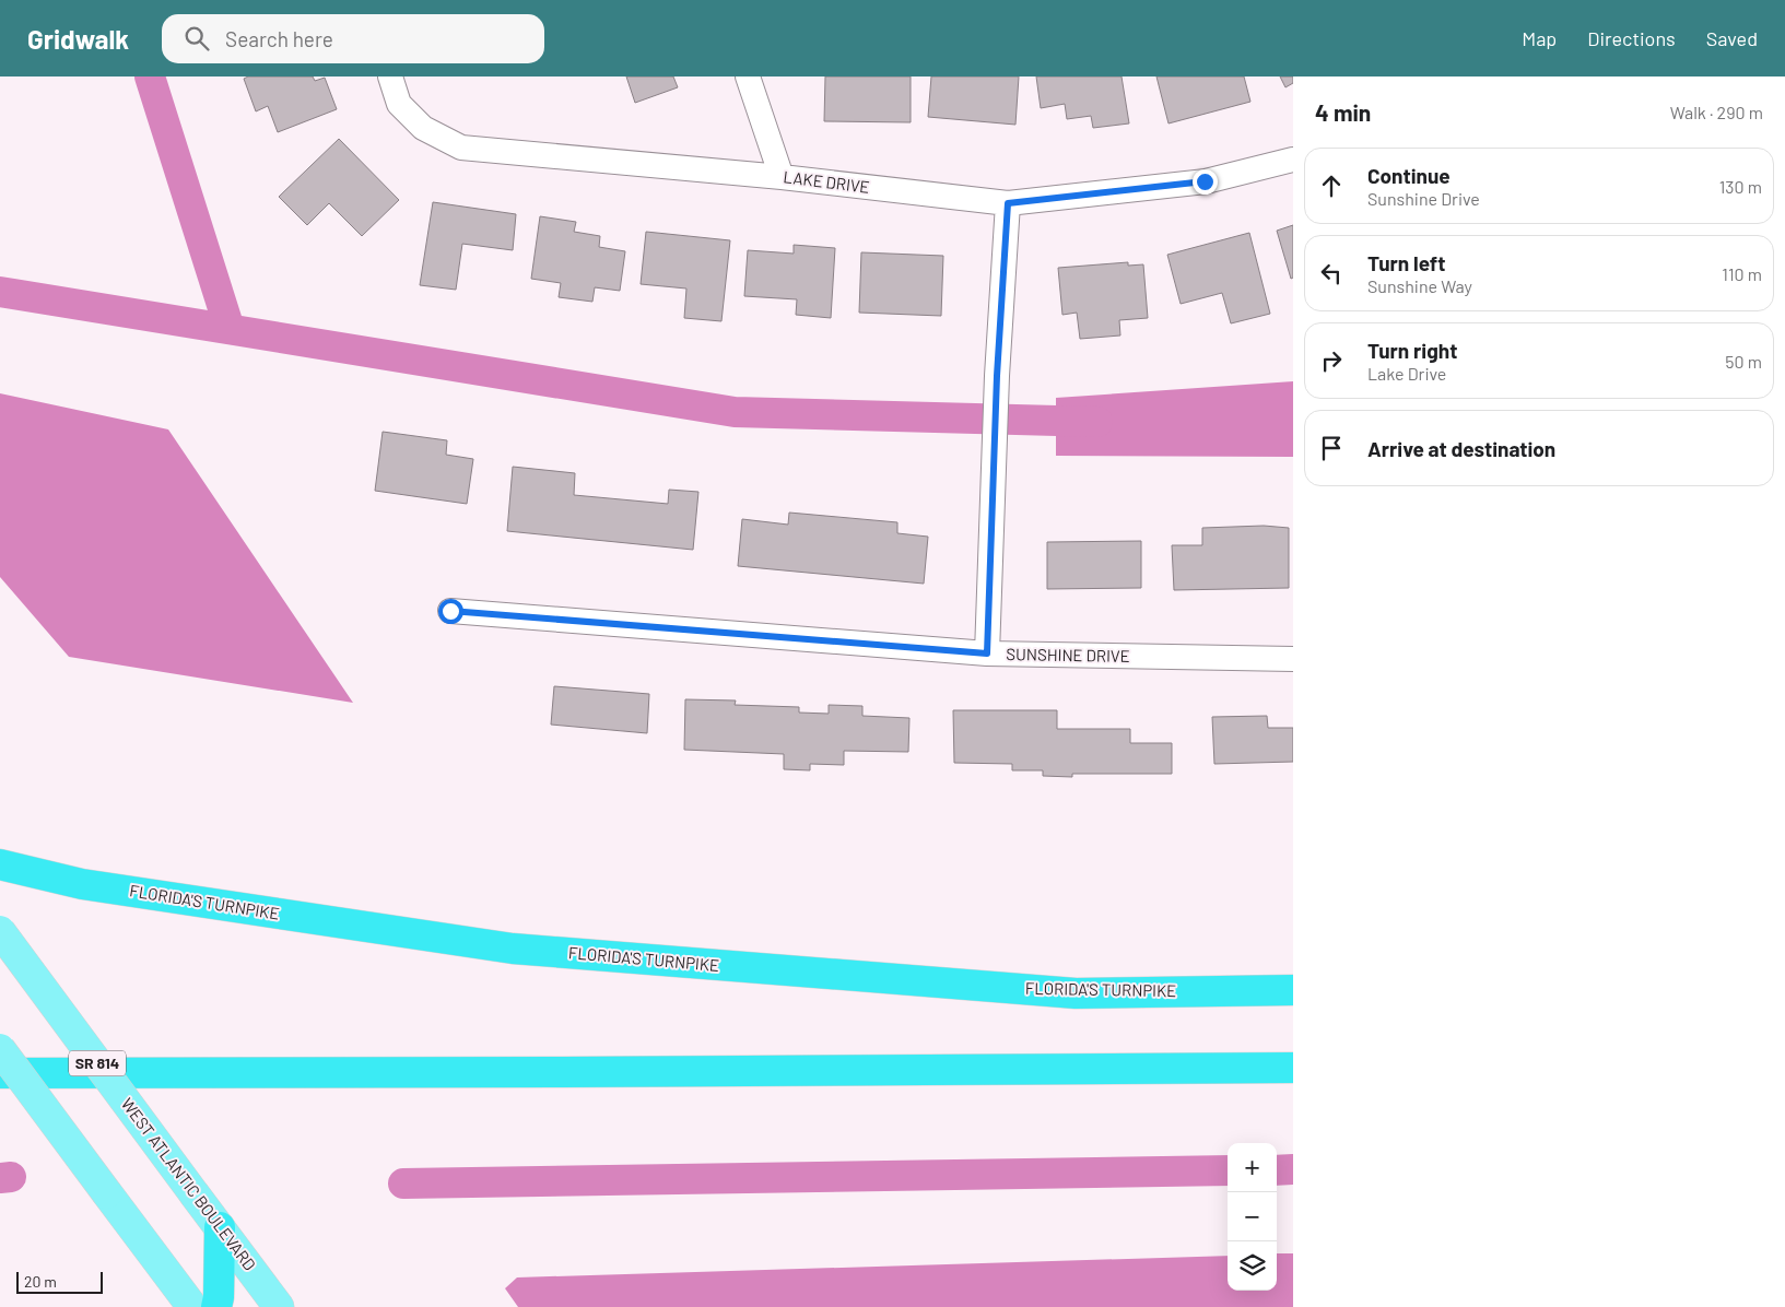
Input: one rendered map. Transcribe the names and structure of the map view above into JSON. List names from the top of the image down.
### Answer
{
  "streets": {
    "highway": ["FLORIDA'S TURNPIKE"],
    "main road": ["SR 814", "WEST ATLANTIC BOULEVARD"],
    "street": ["LAKE DRIVE", "SUNSHINE DRIVE"]
  },
  "scale_bar": "20 m",
  "page": {
    "header": "Gridwalk",
    "search": "Search here",
    "nav": ["Map", "Directions", "Saved"],
    "heading": ["4 min", "Walk · 290 m"],
    "list": [
      ["Continue", "Sunshine Drive", "130 m"],
      ["Turn left", "Sunshine Way", "110 m"],
      ["Turn right", "Lake Drive", "50 m"],
      "Arrive at destination"
    ],
    "map_buttons": ["+", "−"],
    "scale": "20 m"
  }
}
